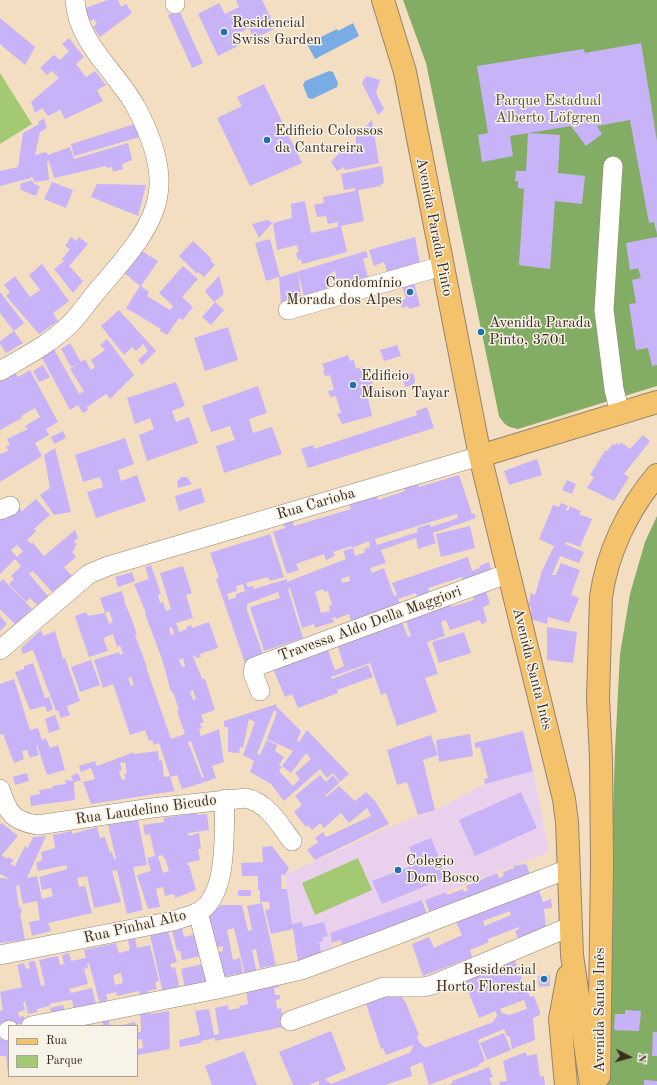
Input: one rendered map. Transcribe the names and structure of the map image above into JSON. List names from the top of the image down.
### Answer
{
  "streets": {
    "main road": ["Avenida Parada Pinto", "Rua Carioba", "Avenida Santa Inês"],
    "street": ["Travessa Aldo Della Maggiori", "Rua Laudelino Bicudo", "Rua Pinhal Alto"]
  },
  "crossings": [
    ["Avenida Parada Pinto", "Rua Carioba"],
    ["Avenida Parada Pinto", "Avenida Santa Inês"],
    ["Rua Carioba", "Avenida Santa Inês"],
    ["Travessa Aldo Della Maggiori", "Avenida Santa Inês"],
    ["Rua Laudelino Bicudo", "Rua Pinhal Alto"]
  ],
  "parks": ["Parque Estadual Alberto Löfgren"],
  "places": [
    "Residencial Swiss Garden",
    "Edificio Colossos da Cantareira",
    "Condomínio Morada dos Alpes",
    "Avenida Parada Pinto, 3701",
    "Edificio Maison Tayar",
    "Colegio Dom Bosco",
    "Residencial Horto Florestal"
  ],
  "legend": ["Rua", "Parque"],
  "north": "right"
}
